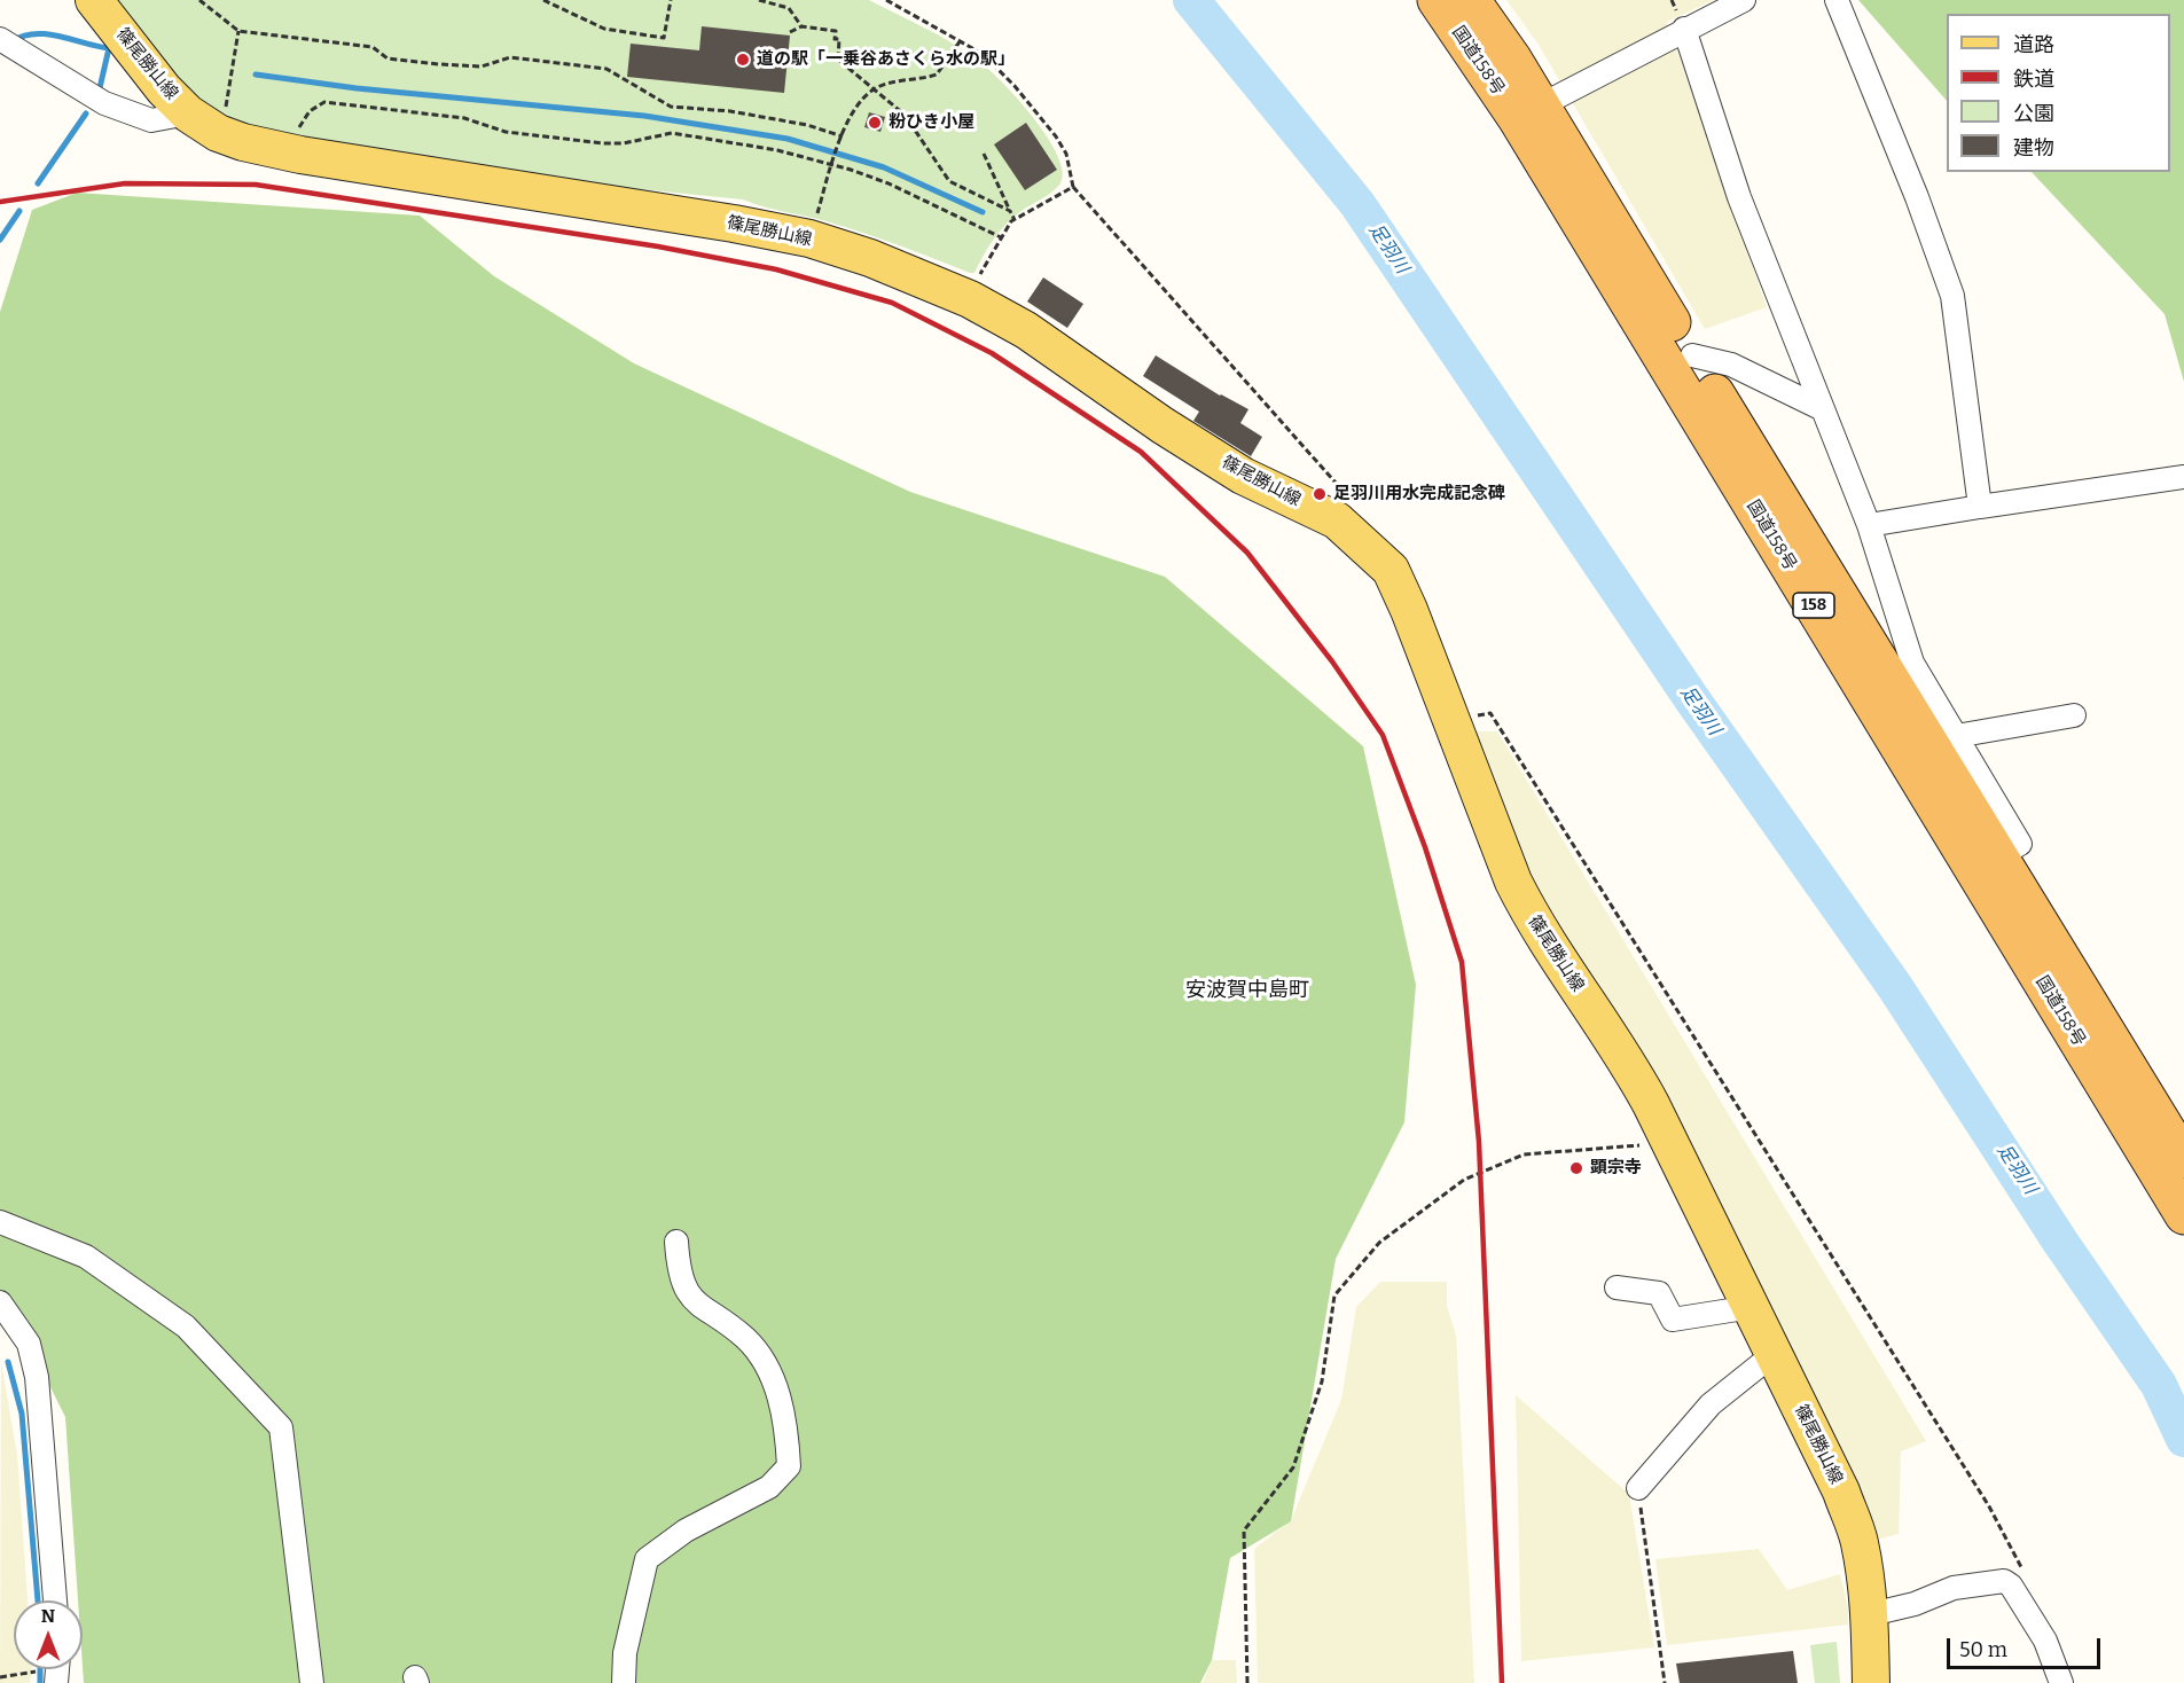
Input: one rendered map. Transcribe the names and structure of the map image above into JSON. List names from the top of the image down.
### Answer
{
  "streets": {
    "highway": ["国道158号", "158"],
    "main road": ["篠尾勝山線"]
  },
  "districts": ["安波賀中島町"],
  "water": ["足羽川"],
  "places": [
    "道の駅「一乗谷あさくら水の駅」",
    "粉ひき小屋",
    "足羽川用水完成記念碑",
    "顕宗寺"
  ],
  "legend": [
    "道路",
    "鉄道",
    "公園",
    "建物"
  ],
  "scale_bar": "50 m",
  "north": "top"
}
